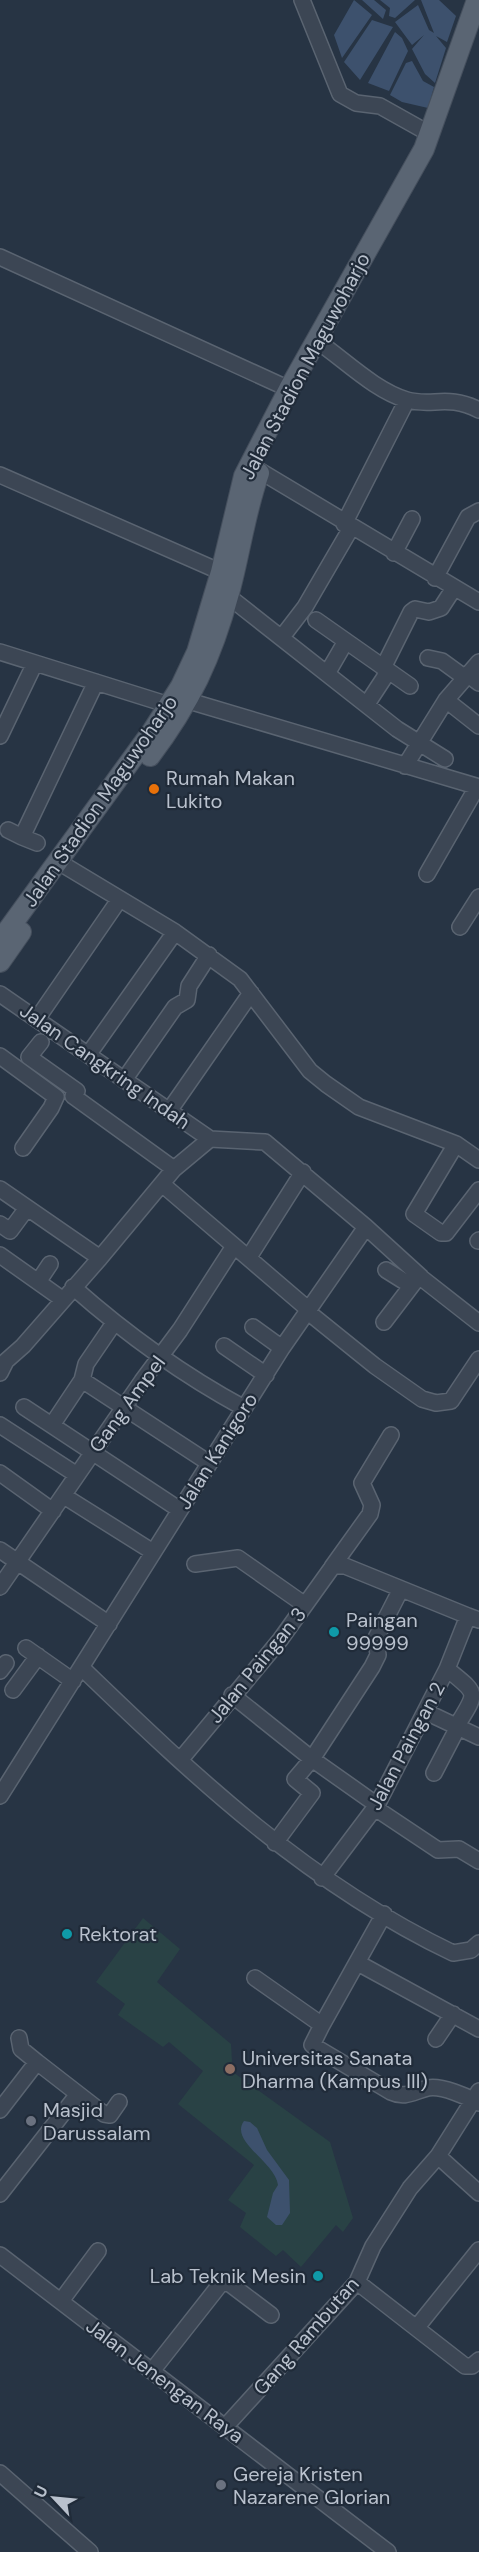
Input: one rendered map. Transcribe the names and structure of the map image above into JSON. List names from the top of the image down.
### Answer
{
  "streets": {
    "main road": ["Jalan Stadion Maguwoharjo"],
    "street": [
      "Jalan Cangkring Indah",
      "Gang Ampel",
      "Jalan Kanigoro",
      "Jalan Paingan 3",
      "Jalan Paingan 2",
      "Gang Rambutan",
      "Jalan Jenengan Raya"
    ]
  },
  "crossings": [
    ["Gang Rambutan", "Jalan Jenengan Raya"]
  ],
  "places": [
    "Rumah Makan Lukito",
    "Paingan 99999",
    "Rektorat",
    "Universitas Sanata Dharma (Kampus III)",
    "Masjid Darussalam",
    "Lab Teknik Mesin",
    "Gereja Kristen Nazarene Glorian"
  ],
  "north": "top left"
}
